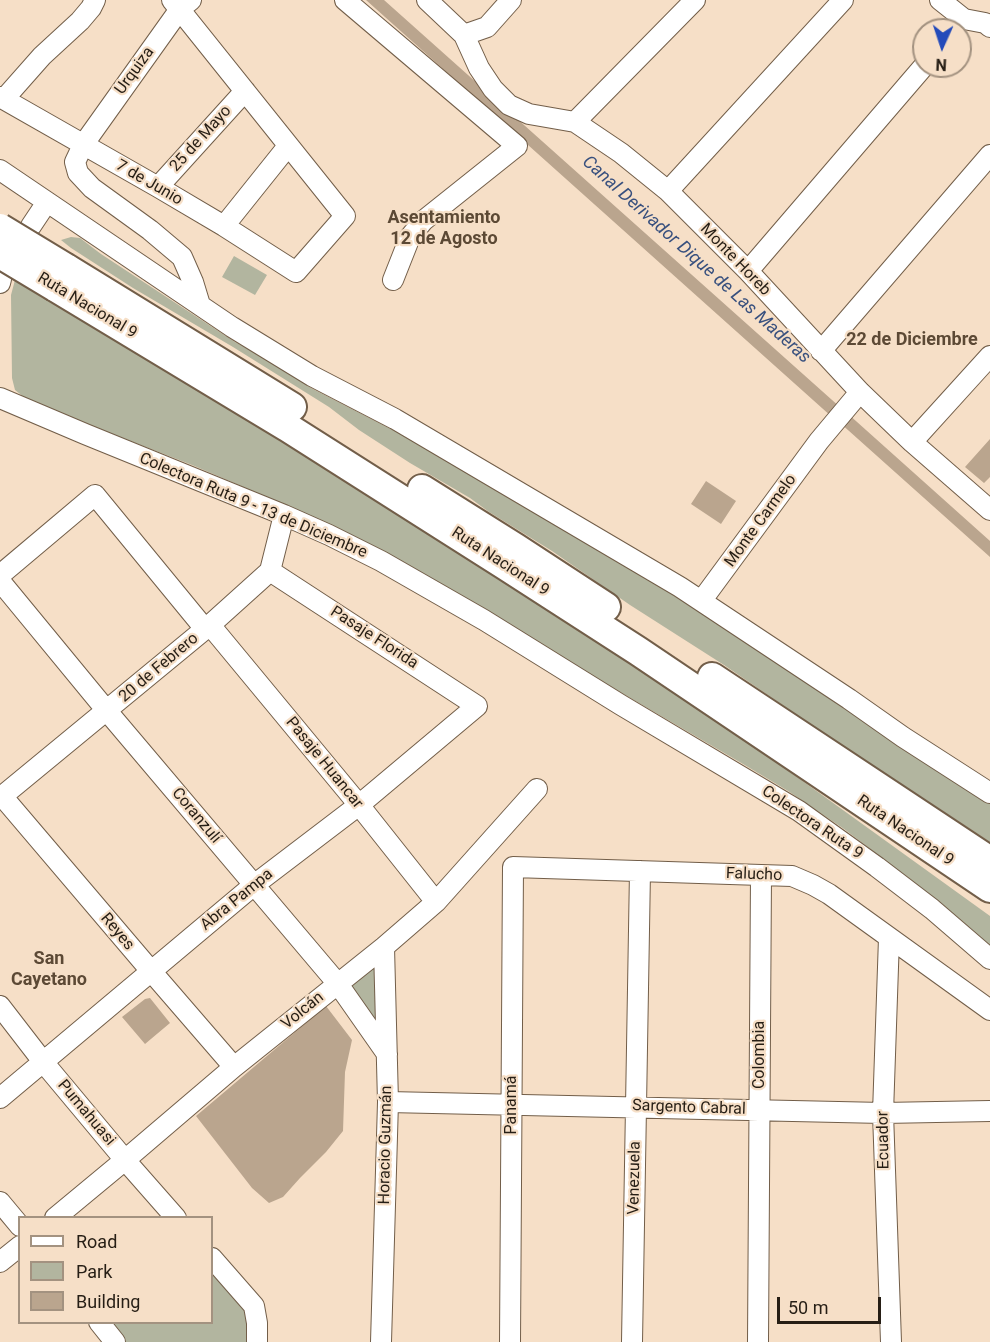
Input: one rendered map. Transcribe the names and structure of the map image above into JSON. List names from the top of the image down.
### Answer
{
  "streets": {
    "highway": ["Ruta Nacional 9"],
    "street": [
      "Urquiza",
      "25 de Mayo",
      "7 de Junio",
      "Monte Horeb",
      "Colectora Ruta 9 - 13 de Diciembre",
      "Monte Carmelo",
      "Pasaje Florida",
      "20 de Febrero",
      "Pasaje Huancar",
      "Coranzulí",
      "Colectora Ruta 9",
      "Falucho",
      "Abra Pampa",
      "Reyes",
      "Volcán",
      "Colombia",
      "Panamá",
      "Sargento Cabral",
      "Pumahuasi",
      "Ecuador",
      "Horacio Guzmán",
      "Venezuela"
    ]
  },
  "crossings": [
    ["Urquiza", "7 de Junio"],
    ["25 de Mayo", "7 de Junio"],
    ["Monte Horeb", "Monte Carmelo"],
    ["Colectora Ruta 9 - 13 de Diciembre", "Colectora Ruta 9"],
    ["Pasaje Florida", "20 de Febrero"],
    ["Pasaje Florida", "Abra Pampa"],
    ["20 de Febrero", "Pasaje Huancar"],
    ["20 de Febrero", "Coranzulí"],
    ["20 de Febrero", "Reyes"],
    ["Pasaje Huancar", "Abra Pampa"],
    ["Pasaje Huancar", "Volcán"],
    ["Coranzulí", "Abra Pampa"],
    ["Coranzulí", "Volcán"],
    ["Coranzulí", "Horacio Guzmán"],
    ["Falucho", "Colombia"],
    ["Falucho", "Panamá"],
    ["Falucho", "Ecuador"],
    ["Falucho", "Venezuela"],
    ["Abra Pampa", "Reyes"],
    ["Abra Pampa", "Pumahuasi"],
    ["Reyes", "Volcán"],
    ["Volcán", "Pumahuasi"],
    ["Volcán", "Horacio Guzmán"],
    ["Colombia", "Sargento Cabral"],
    ["Panamá", "Sargento Cabral"],
    ["Sargento Cabral", "Ecuador"],
    ["Sargento Cabral", "Horacio Guzmán"],
    ["Sargento Cabral", "Venezuela"]
  ],
  "districts": ["Asentamiento 12 de Agosto", "22 de Diciembre", "San Cayetano"],
  "water": ["Canal Derivador Dique de Las Maderas"],
  "legend": ["Road", "Park", "Building"],
  "scale_bar": "50 m",
  "north": "bottom"
}
